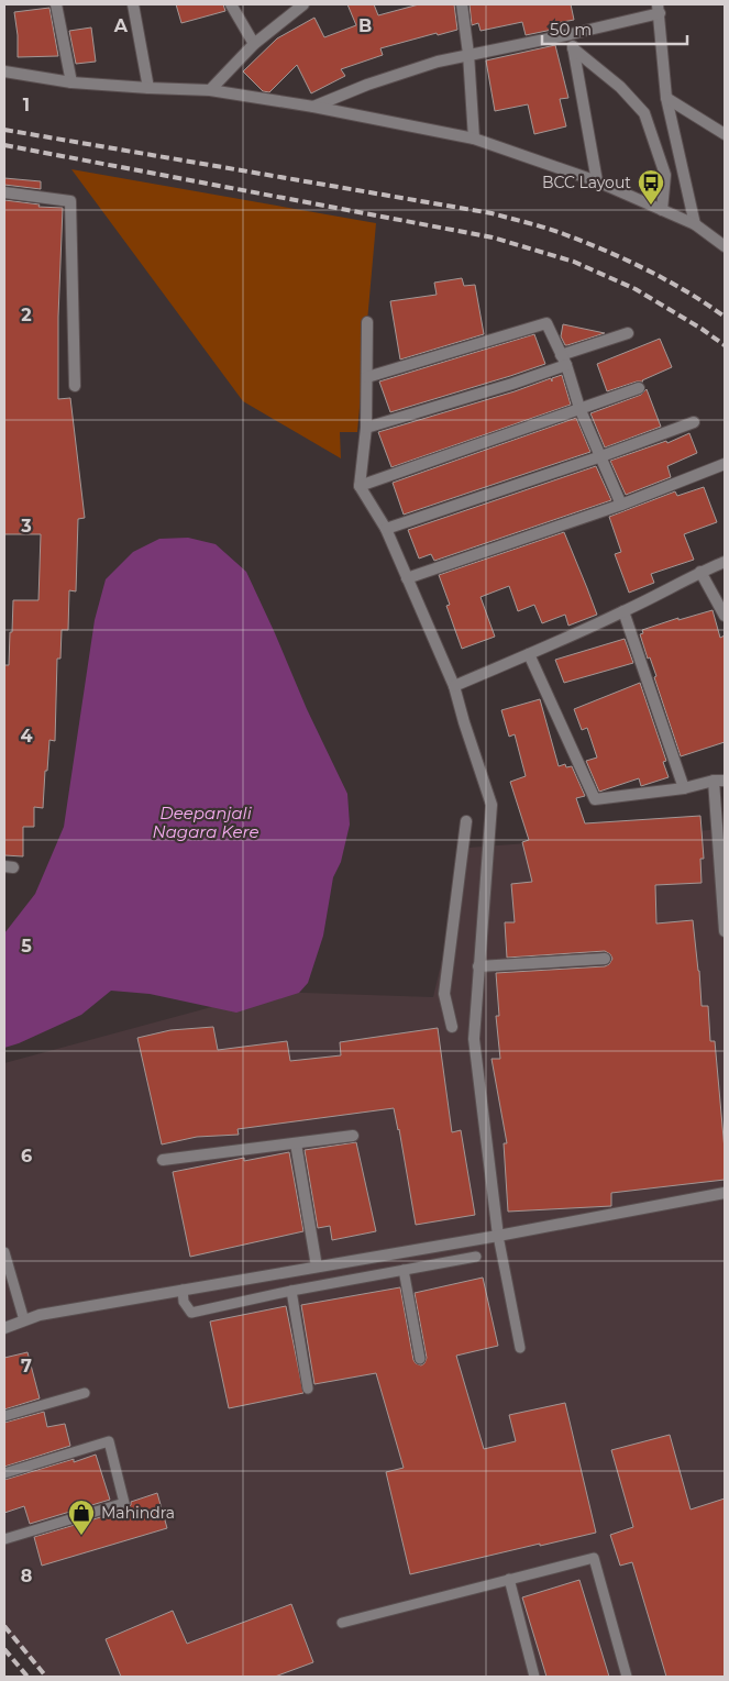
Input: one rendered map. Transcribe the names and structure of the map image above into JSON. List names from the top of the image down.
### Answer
{
  "water": ["Deepanjali Nagara Kere"],
  "places": {
    "bus stop": ["BCC Layout"],
    "shop": ["Mahindra"]
  },
  "scale_bar": "50 m",
  "grid": {
    "columns": ["A", "B"],
    "rows": [
      "1",
      "2",
      "3",
      "4",
      "5",
      "6",
      "7",
      "8"
    ]
  }
}
